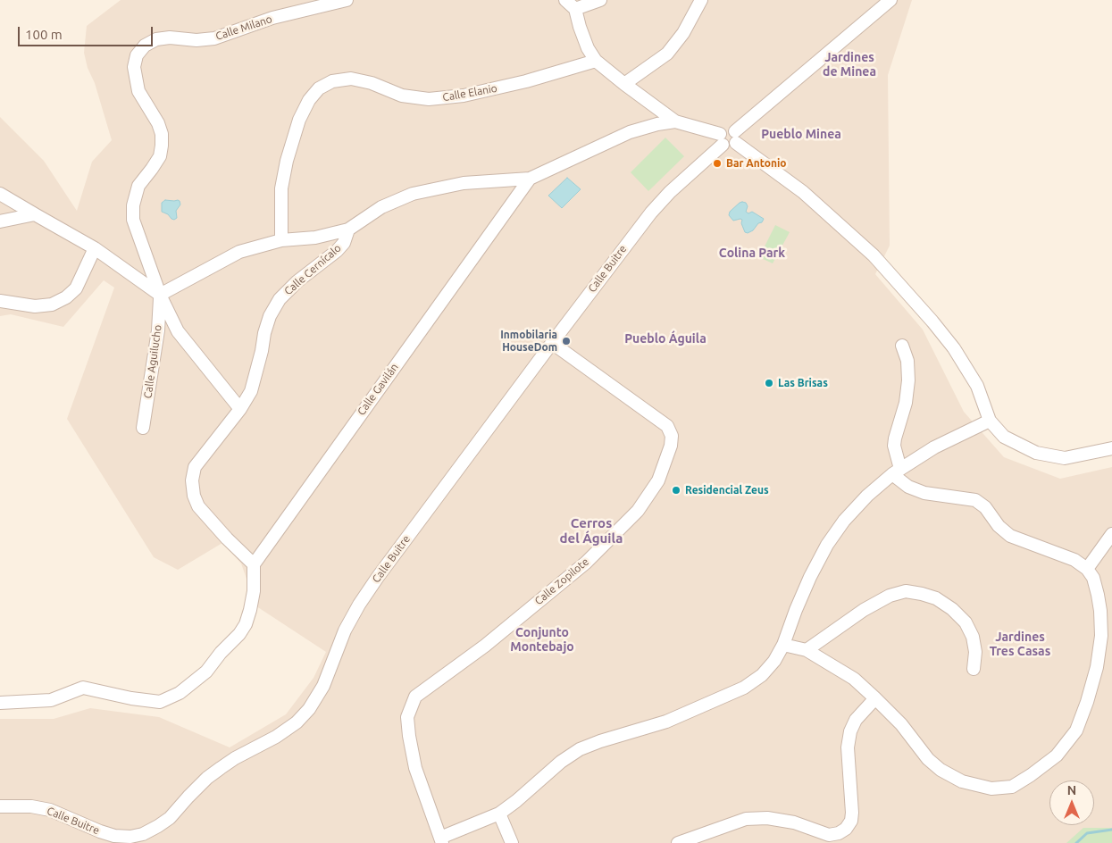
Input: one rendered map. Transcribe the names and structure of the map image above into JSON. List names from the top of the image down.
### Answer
{
  "streets": {
    "street": [
      "Calle Milano",
      "Calle Elanio",
      "Calle Buitre",
      "Calle Cernícalo",
      "Calle Aguilucho",
      "Calle Gavilán",
      "Calle Zopilote"
    ]
  },
  "crossings": [
    ["Calle Milano", "Calle Aguilucho"],
    ["Calle Buitre", "Calle Zopilote"],
    ["Calle Cernícalo", "Calle Gavilán"]
  ],
  "districts": [
    "Jardines de Minea",
    "Pueblo Minea",
    "Colina Park",
    "Pueblo Águila",
    "Cerros del Águila",
    "Conjunto Montebajo",
    "Jardines Tres Casas"
  ],
  "places": [
    "Bar Antonio",
    "Inmobilaria HouseDom",
    "Las Brisas",
    "Residencial Zeus"
  ],
  "scale_bar": "100 m",
  "north": "top"
}
